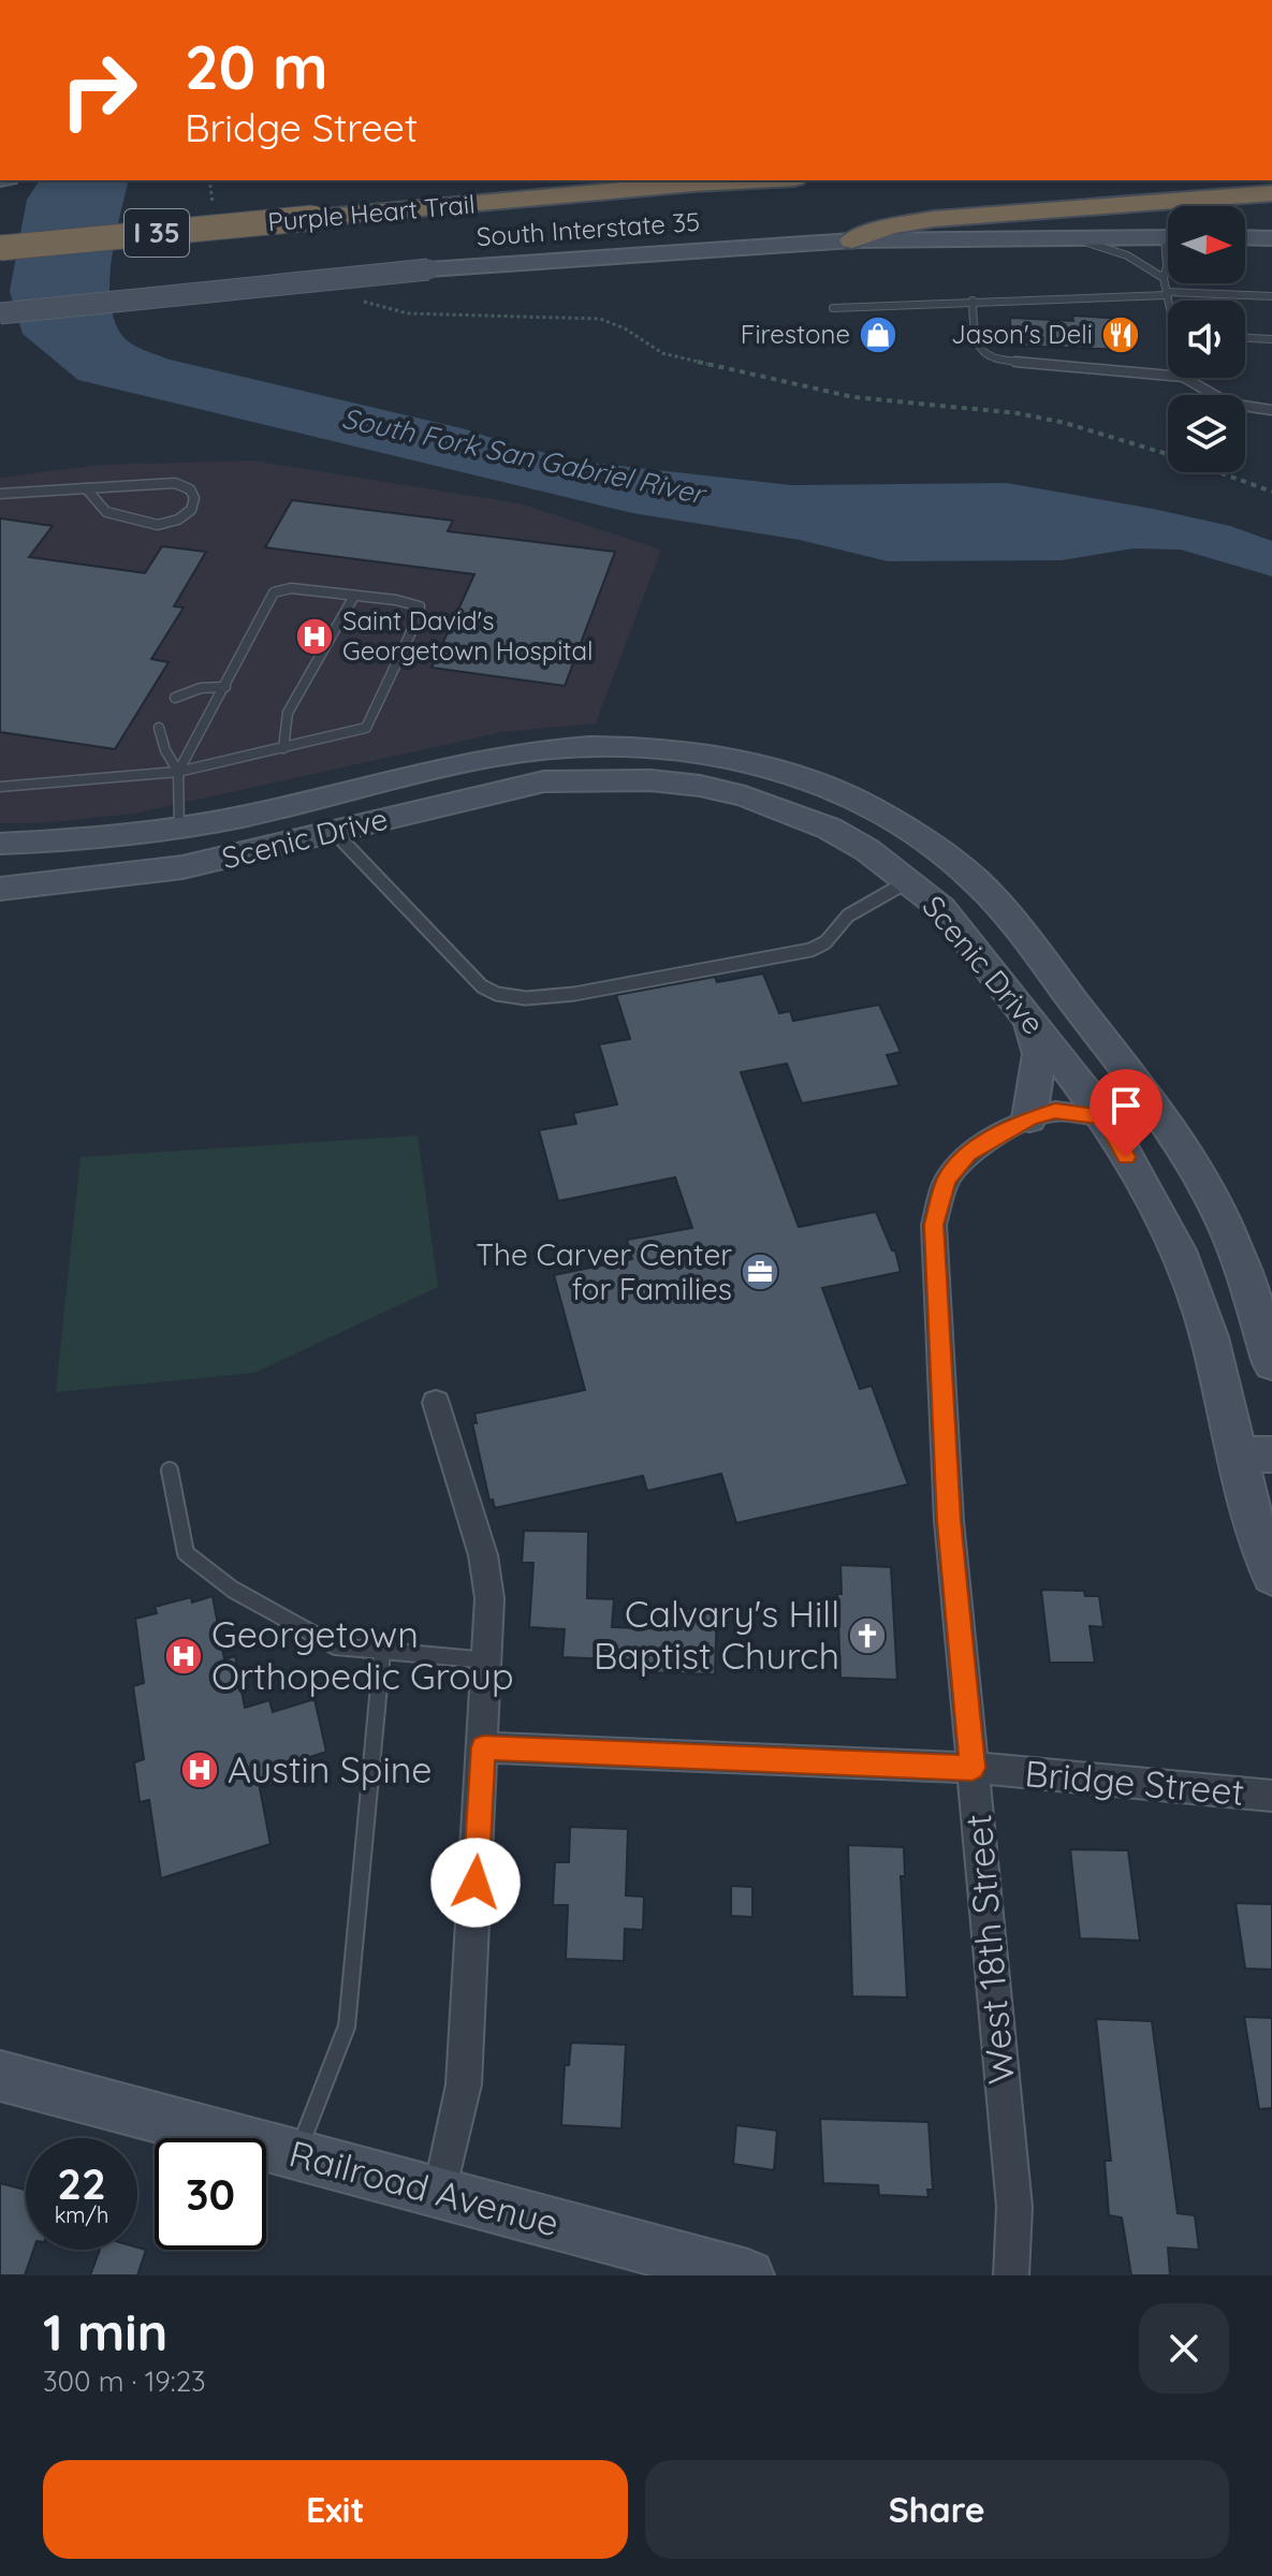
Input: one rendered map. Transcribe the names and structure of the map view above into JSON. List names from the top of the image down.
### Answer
{
  "streets": {
    "highway": ["Purple Heart Trail", "I 35"],
    "street": [
      "South Interstate 35",
      "Scenic Drive",
      "Bridge Street",
      "West 18th Street",
      "Railroad Avenue"
    ]
  },
  "crossings": [
    ["Bridge Street", "West 18th Street"]
  ],
  "water": ["South Fork San Gabriel River"],
  "places": {
    "shop": ["Firestone"],
    "restaurant": ["Jason's Deli"],
    "hospital": ["Saint David's Georgetown Hospital", "Georgetown Orthopedic Group", "Austin Spine"],
    "office": ["The Carver Center for Families"],
    "church": ["Calvary's Hill Baptist Church"]
  },
  "north": "right",
  "page": {
    "turn": ["20 m", "Bridge Street"],
    "speed": "22 km/h",
    "limit": "30",
    "heading": ["1 min", "300 m · 19:23"],
    "buttons": ["Exit", "Share"]
  }
}
